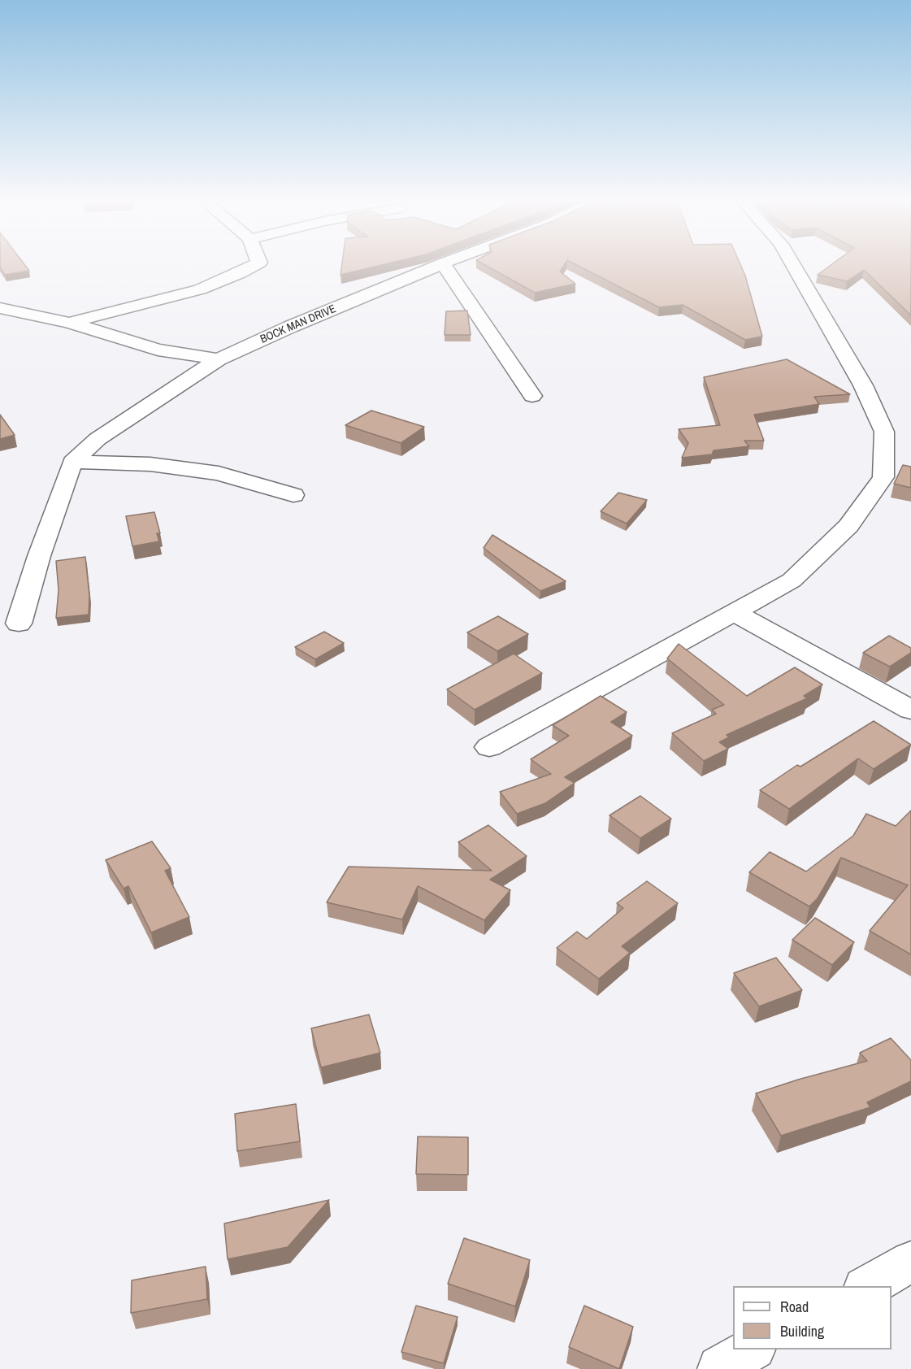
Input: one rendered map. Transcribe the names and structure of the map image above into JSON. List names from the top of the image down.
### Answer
{
  "streets": {
    "street": ["BOCK MAN DRIVE"]
  },
  "legend": ["Road", "Building"]
}
